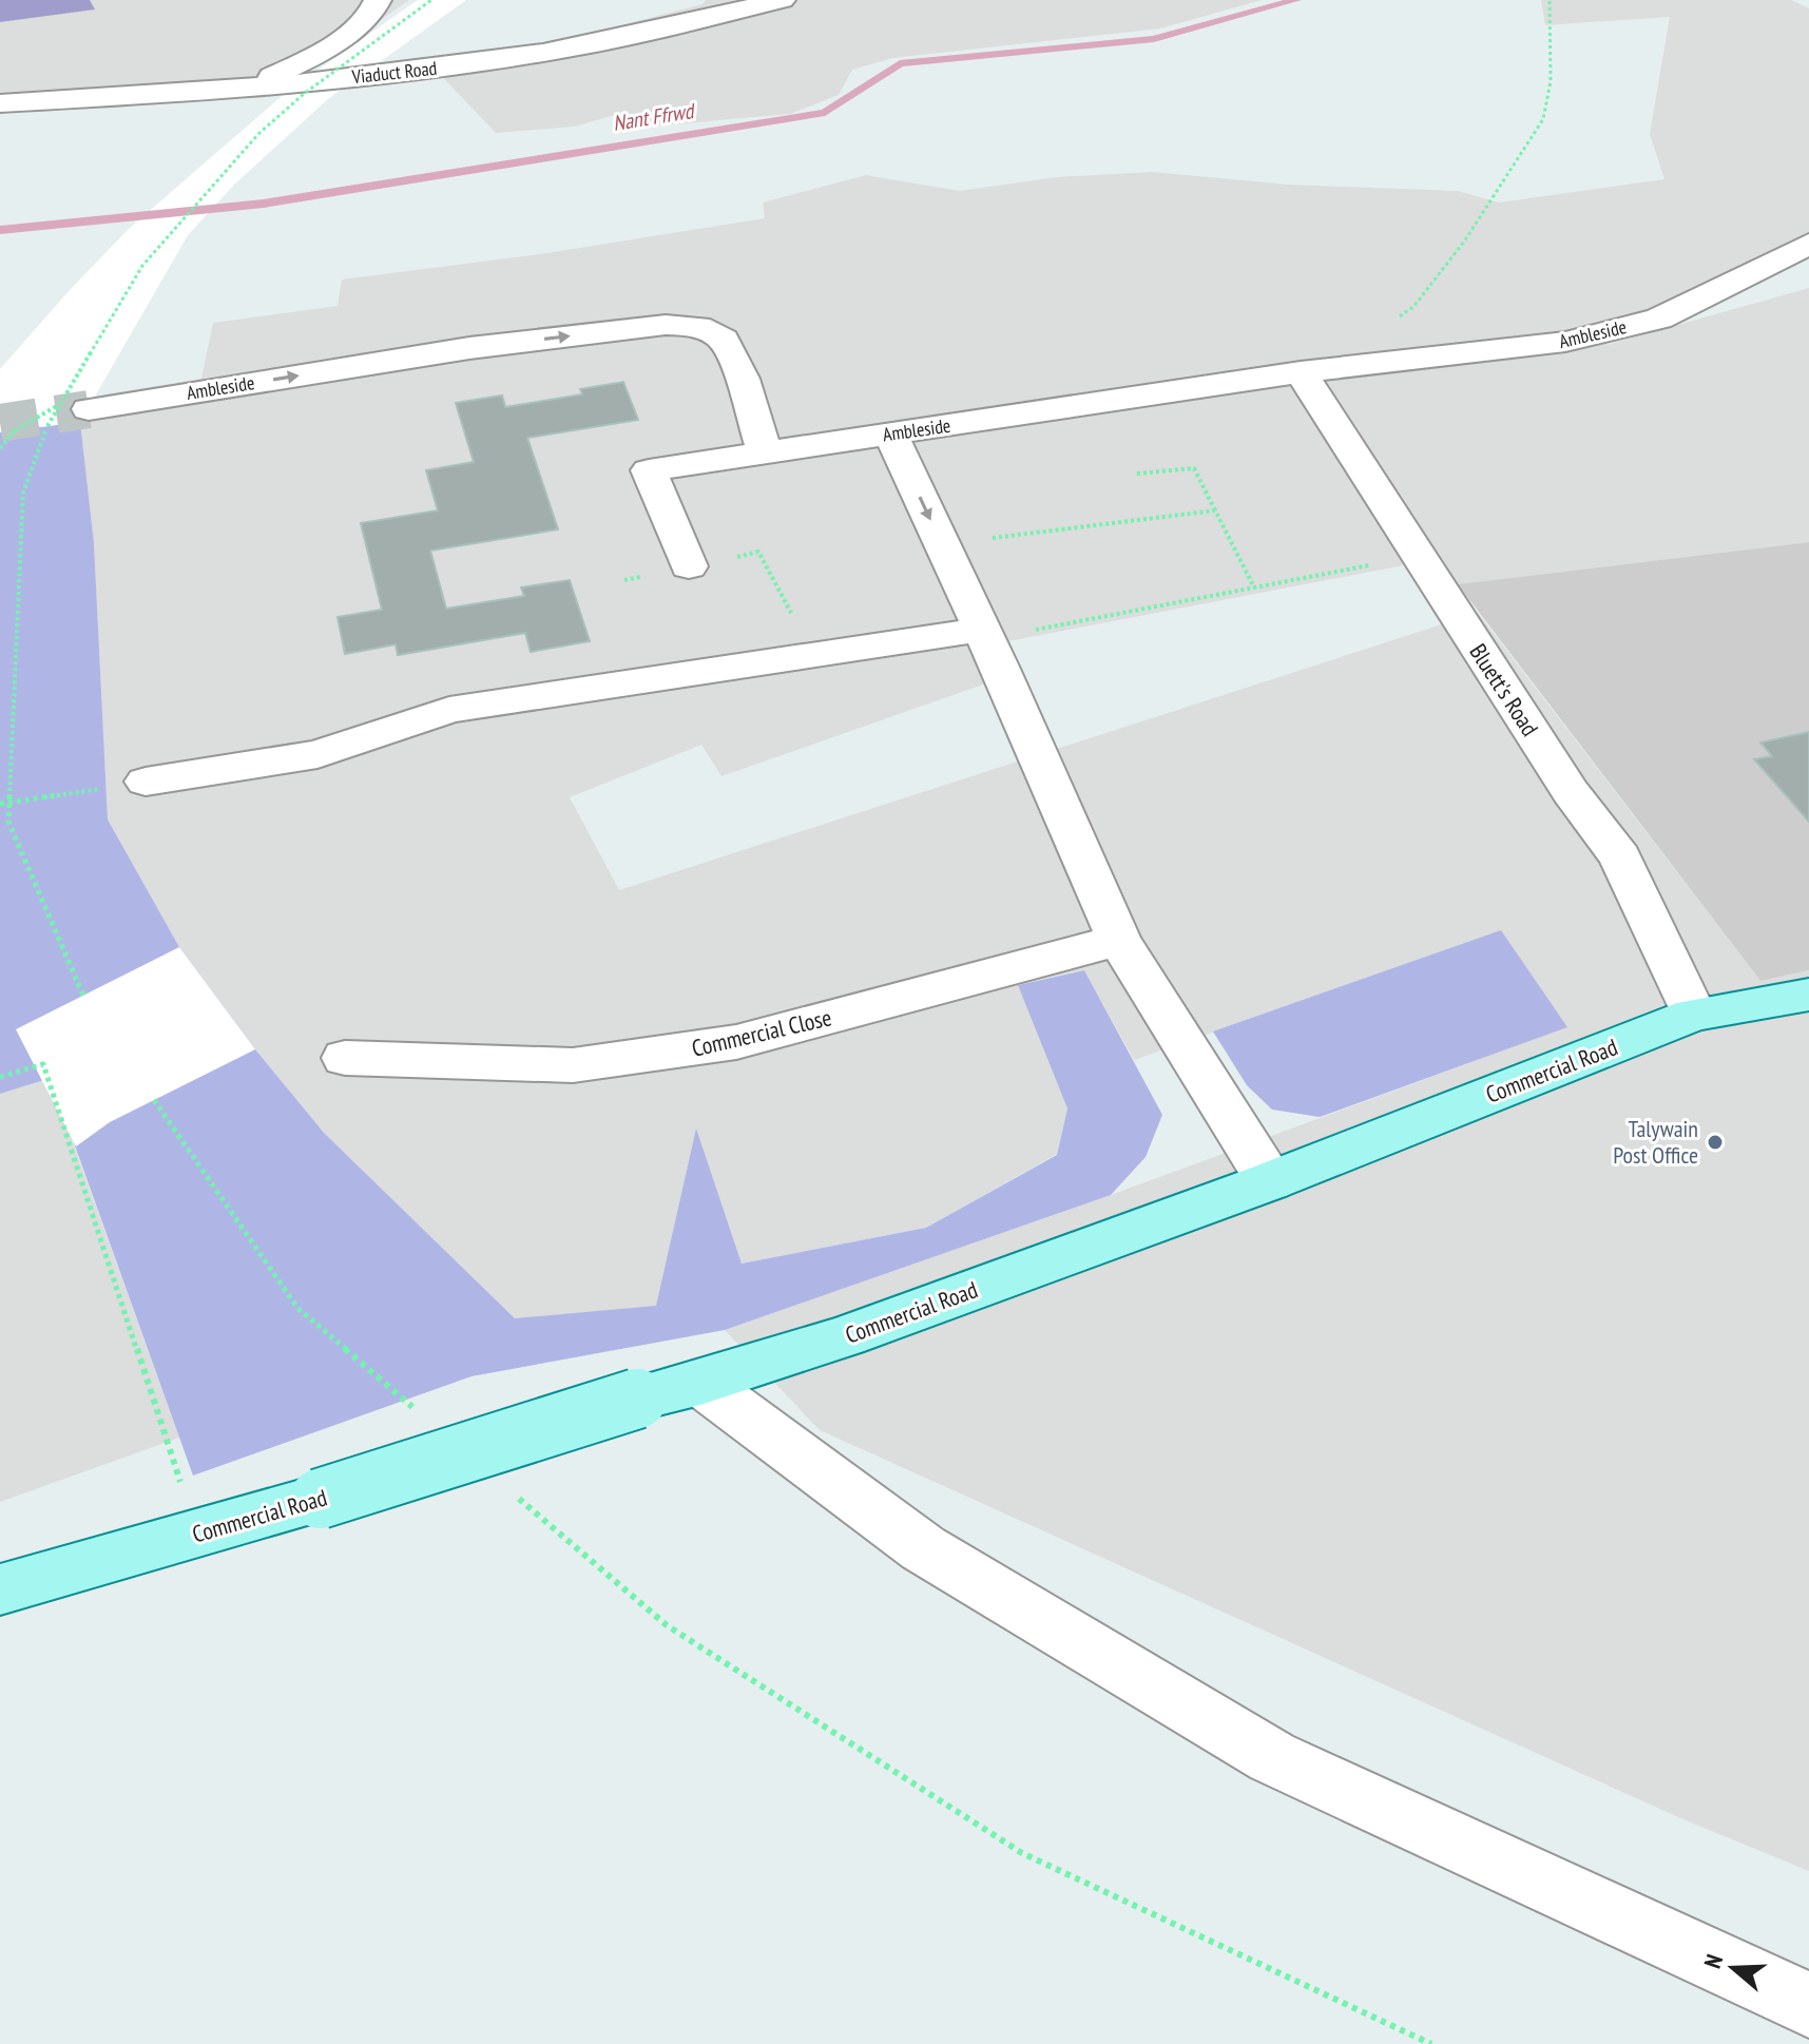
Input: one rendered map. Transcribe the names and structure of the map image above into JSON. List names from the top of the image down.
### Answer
{
  "streets": {
    "main road": ["Commercial Road"],
    "street": [
      "Viaduct Road",
      "Ambleside",
      "Bluett's Road",
      "Commercial Close"
    ]
  },
  "crossings": [
    ["Ambleside", "Bluett's Road"],
    ["Bluett's Road", "Commercial Road"]
  ],
  "water": ["Nant Ffrwd"],
  "places": ["Talywain Post Office"],
  "north": "left"
}
